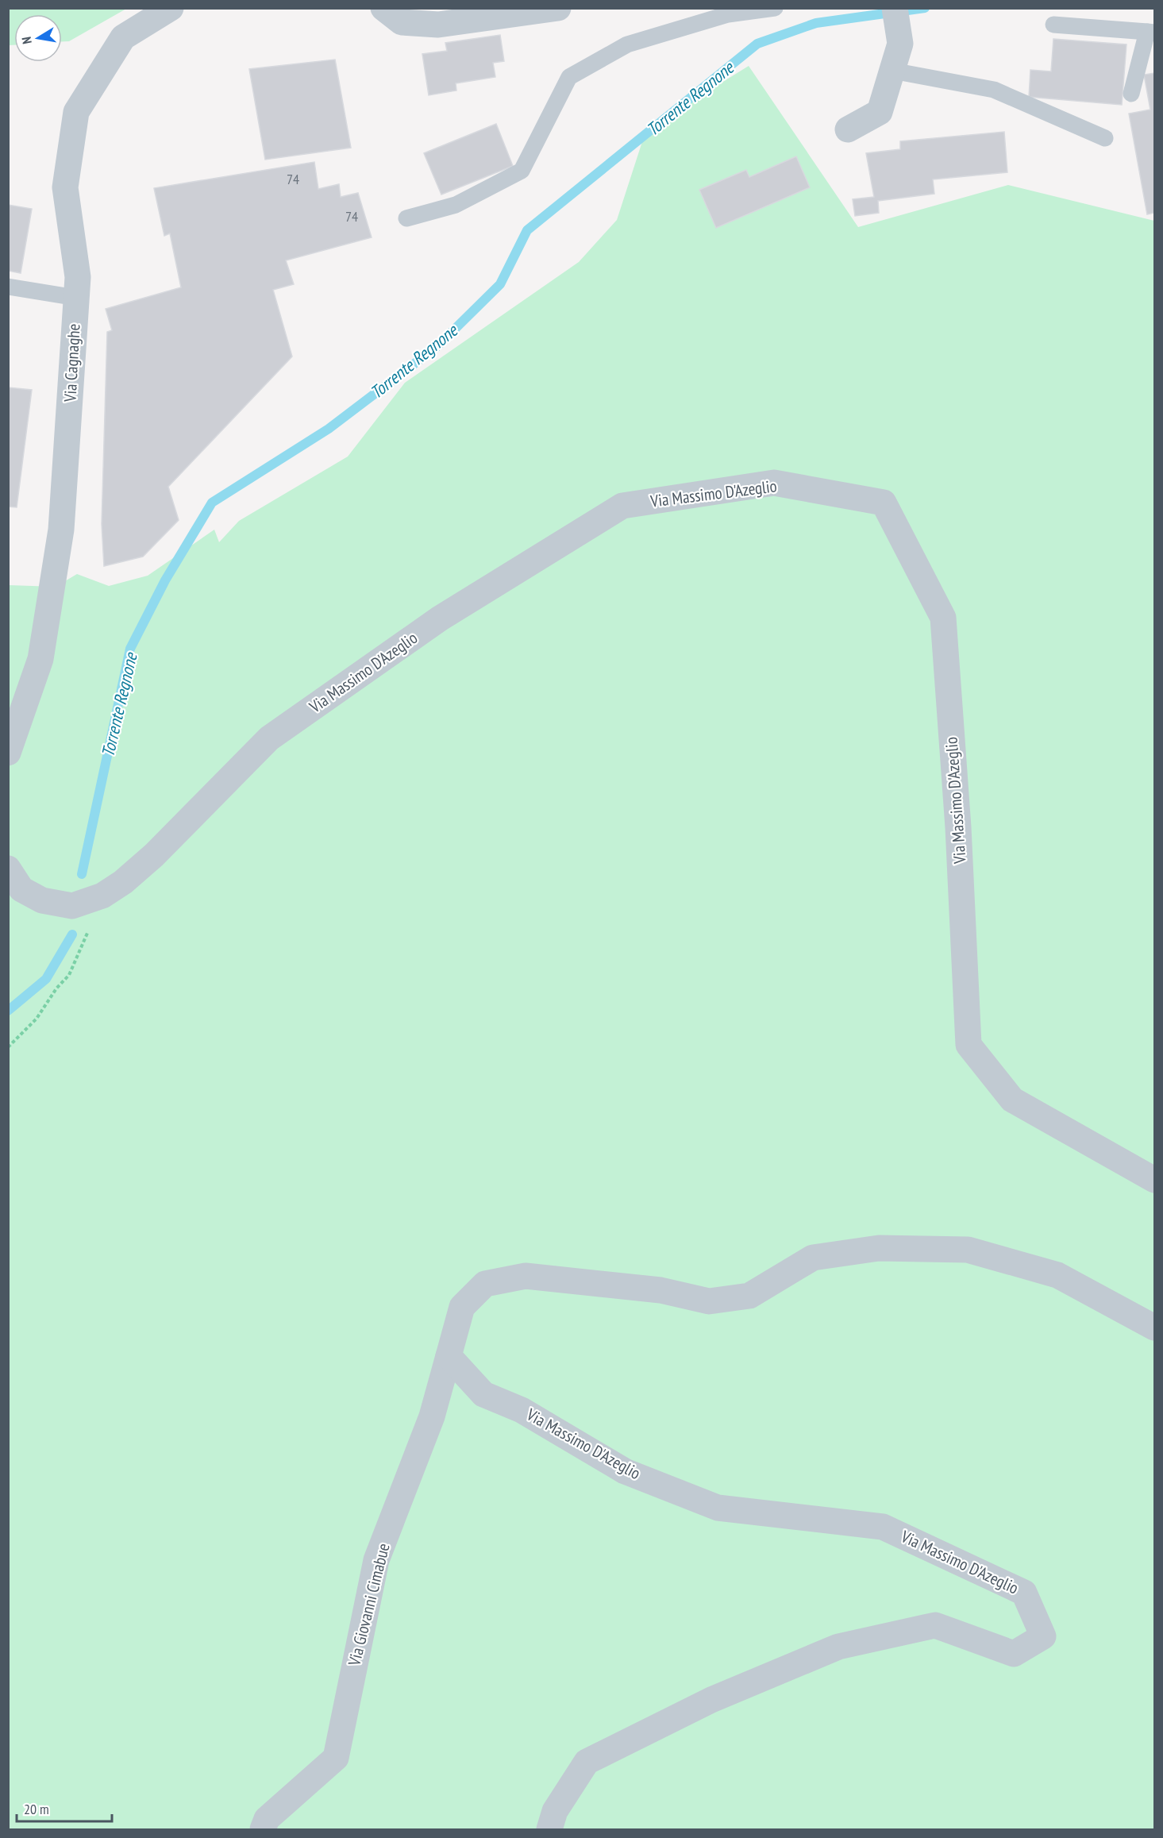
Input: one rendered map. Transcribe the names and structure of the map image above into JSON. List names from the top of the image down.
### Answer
{
  "streets": {
    "street": ["Via Cagnaghe", "Via Massimo D'Azeglio", "Via Giovanni Cimabue"]
  },
  "crossings": [
    ["Via Massimo D'Azeglio", "Via Giovanni Cimabue"]
  ],
  "water": ["Torrente Regnone"],
  "house_numbers": ["74", "74"],
  "scale_bar": "20 m",
  "north": "left"
}
